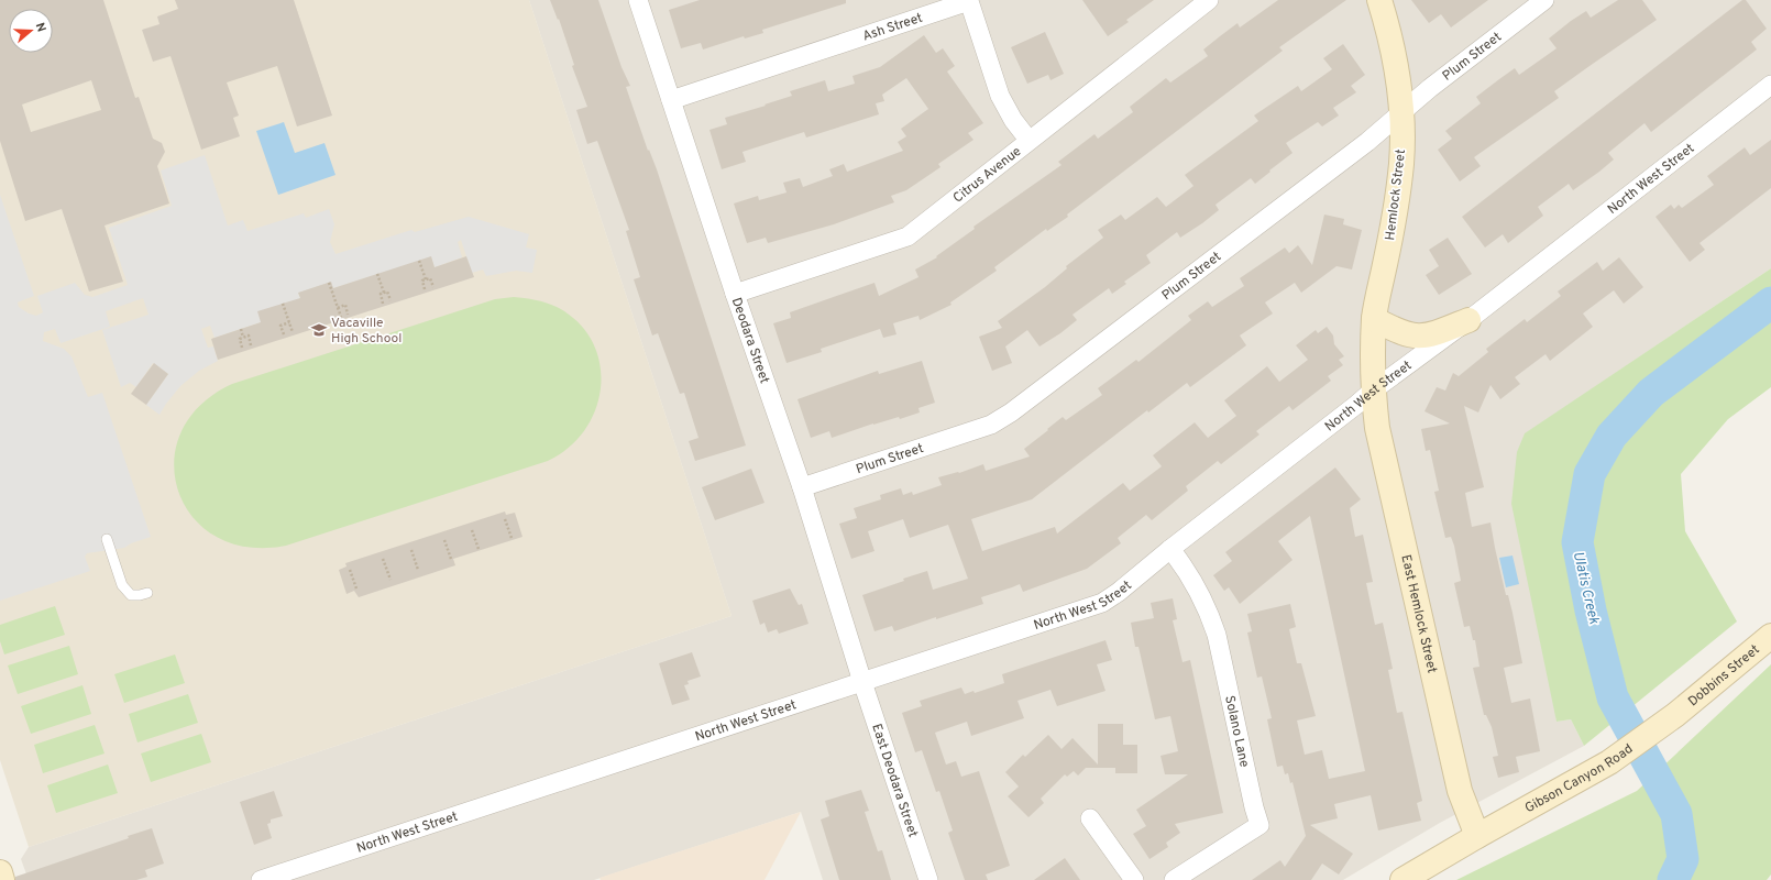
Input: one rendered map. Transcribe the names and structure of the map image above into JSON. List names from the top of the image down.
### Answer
{
  "streets": {
    "street": [
      "Ash Street",
      "Plum Street",
      "Citrus Avenue",
      "North West Street",
      "Hemlock Street",
      "Deodara Street",
      "East Hemlock Street",
      "Dobbins Street",
      "Solano Lane",
      "Gibson Canyon Road",
      "East Deodara Street"
    ]
  },
  "crossings": [
    ["Ash Street", "Citrus Avenue"],
    ["Ash Street", "Deodara Street"],
    ["Plum Street", "Hemlock Street"],
    ["Plum Street", "Deodara Street"],
    ["Citrus Avenue", "Deodara Street"],
    ["North West Street", "Hemlock Street"],
    ["North West Street", "Deodara Street"],
    ["North West Street", "East Hemlock Street"],
    ["North West Street", "Solano Lane"],
    ["North West Street", "East Deodara Street"],
    ["Hemlock Street", "East Hemlock Street"],
    ["Deodara Street", "East Deodara Street"],
    ["East Hemlock Street", "Gibson Canyon Road"],
    ["Dobbins Street", "Gibson Canyon Road"]
  ],
  "water": ["Ulatis Creek"],
  "places": {
    "school or university": ["Vacaville High School"]
  },
  "north": "right"
}
